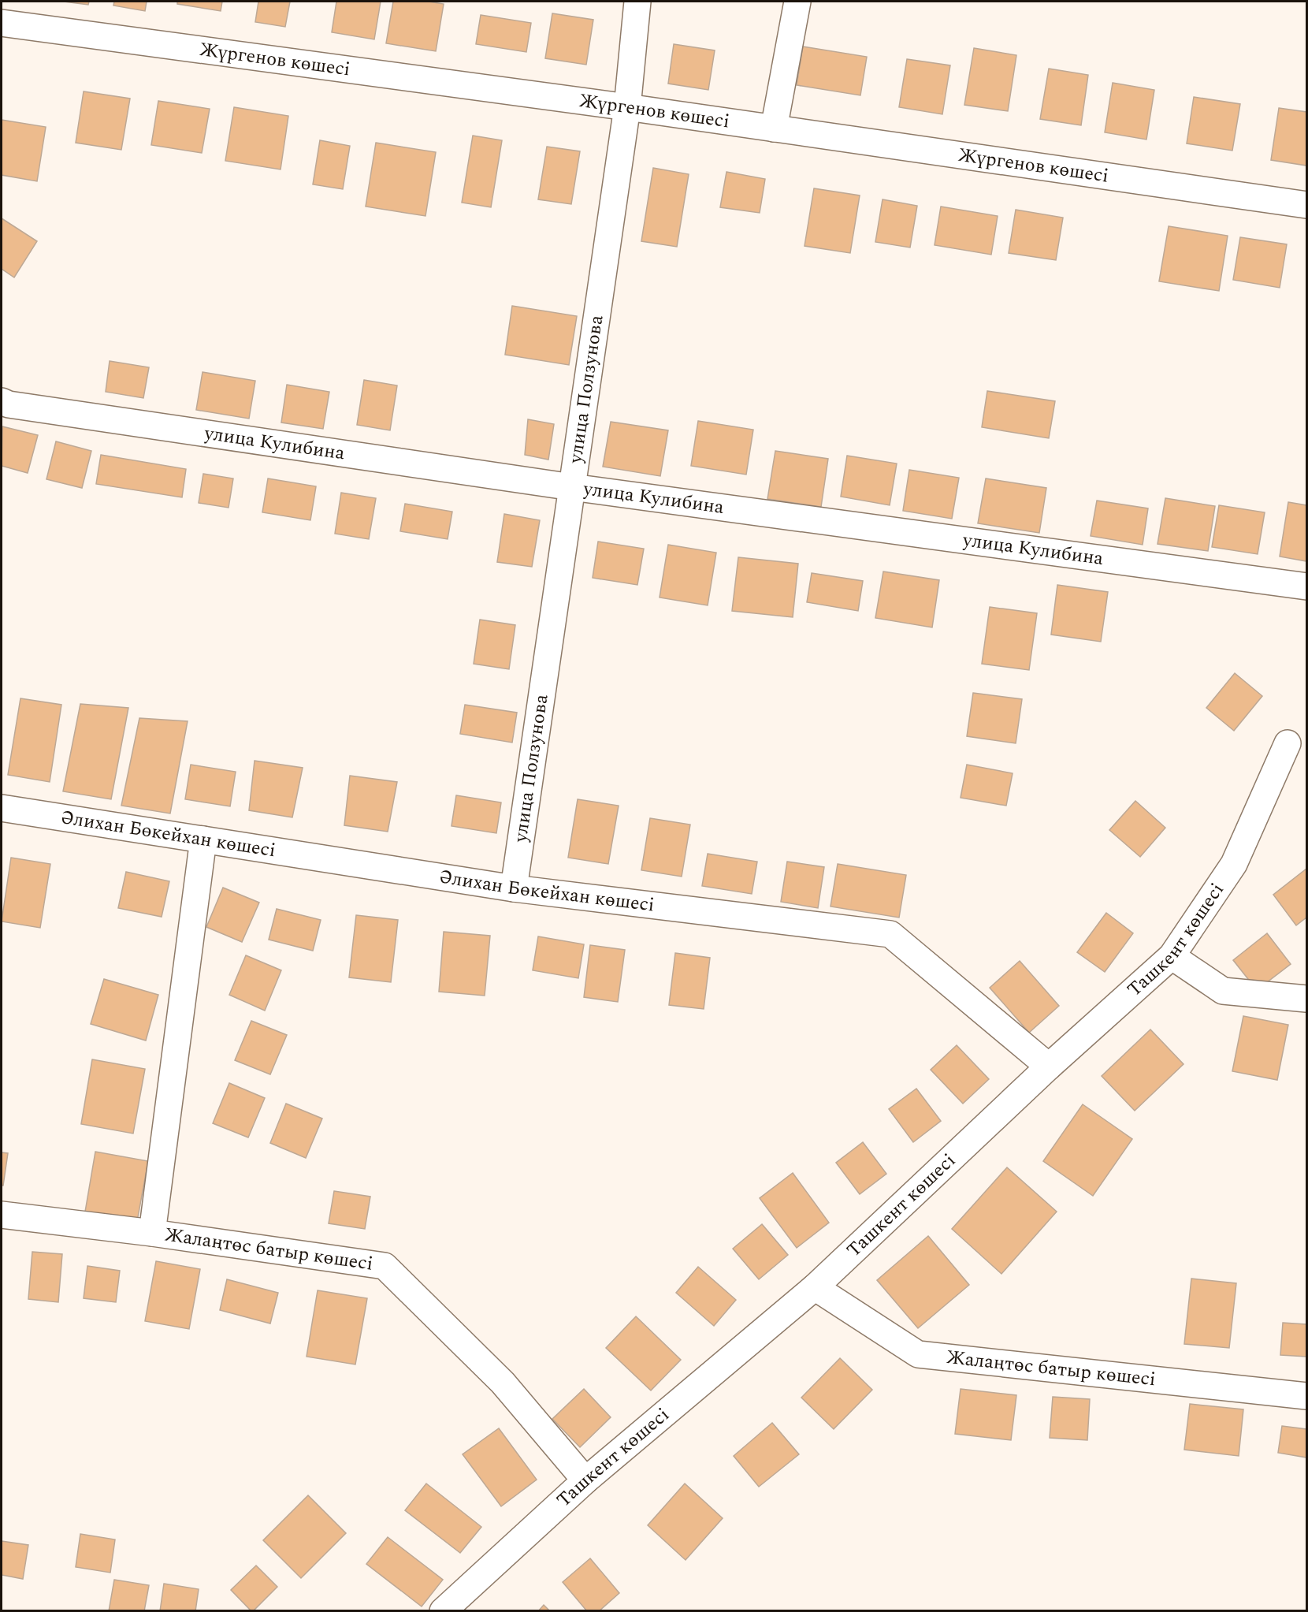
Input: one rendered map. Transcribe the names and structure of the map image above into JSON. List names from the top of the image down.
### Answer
{
  "streets": {
    "street": [
      "Жүргенов көшесі",
      "улица Ползунова",
      "улица Кулибина",
      "Әлихан Бөкейхан көшесі",
      "Ташкент көшесі",
      "Жалаңтөс батыр көшесі"
    ]
  },
  "crossings": [
    ["Жүргенов көшесі", "улица Ползунова"],
    ["улица Ползунова", "улица Кулибина"],
    ["улица Ползунова", "Әлихан Бөкейхан көшесі"],
    ["Әлихан Бөкейхан көшесі", "Ташкент көшесі"],
    ["Ташкент көшесі", "Жалаңтөс батыр көшесі"]
  ]
}
